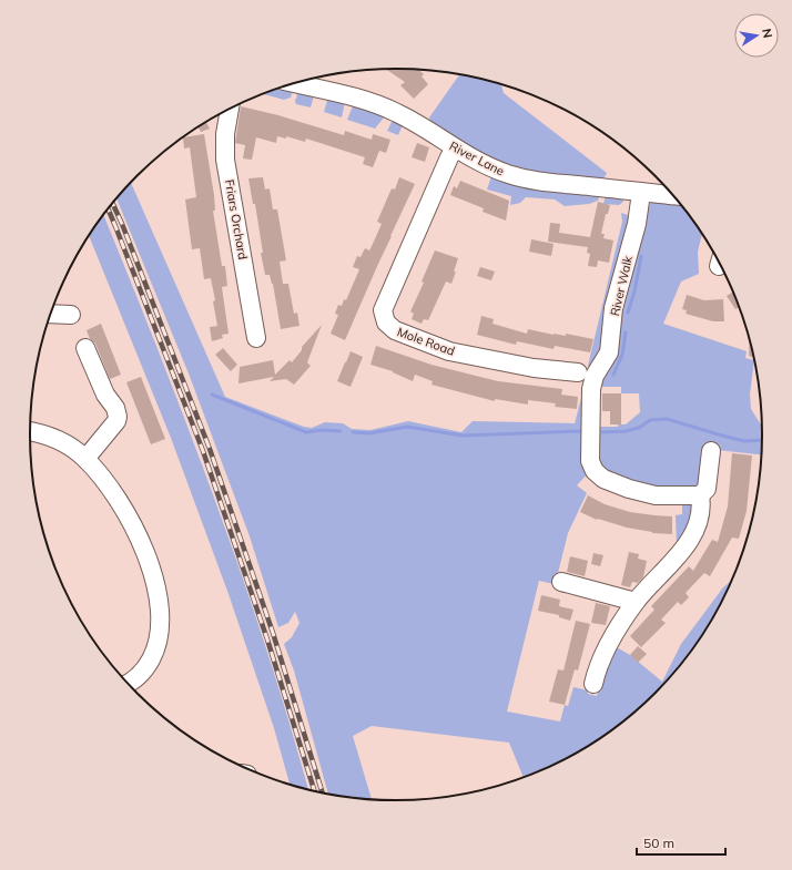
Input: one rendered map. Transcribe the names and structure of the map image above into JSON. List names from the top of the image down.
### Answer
{
  "streets": {
    "street": [
      "River Lane",
      "Friars Orchard",
      "River Walk",
      "Mole Road"
    ]
  },
  "crossings": [
    ["River Lane", "River Walk"],
    ["River Lane", "Mole Road"]
  ],
  "scale_bar": "50 m",
  "north": "right"
}
